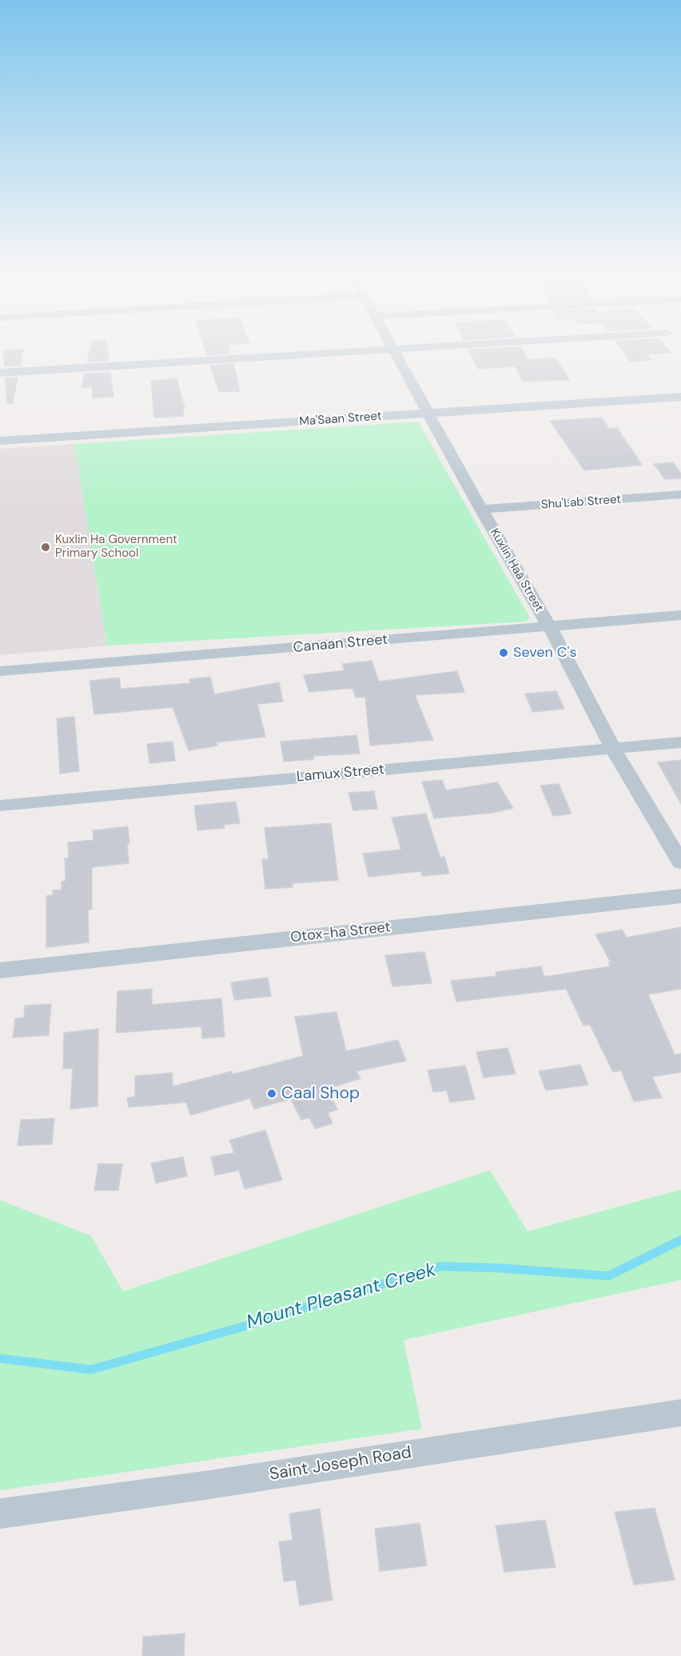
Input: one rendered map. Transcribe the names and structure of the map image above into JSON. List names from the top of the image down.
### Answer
{
  "streets": {
    "street": [
      "Ma'Saan Street",
      "Shu'Lab Street",
      "Kuxlin Haâ Street",
      "Canaan Street",
      "Lamux Street",
      "Otox-ha Street",
      "Saint Joseph Road"
    ]
  },
  "crossings": [
    ["Ma'Saan Street", "Kuxlin Haâ Street"],
    ["Shu'Lab Street", "Kuxlin Haâ Street"],
    ["Kuxlin Haâ Street", "Canaan Street"],
    ["Kuxlin Haâ Street", "Lamux Street"]
  ],
  "water": ["Mount Pleasant Creek"],
  "places": ["Kuxlin Ha Government Primary School", "Seven C's", "Caal Shop"]
}
